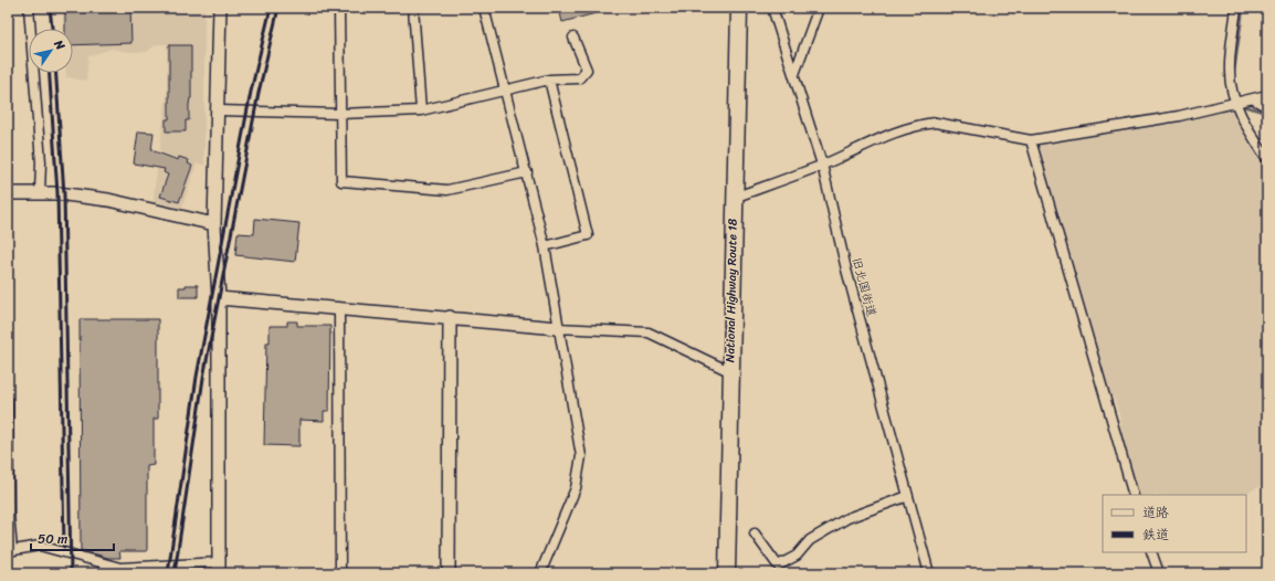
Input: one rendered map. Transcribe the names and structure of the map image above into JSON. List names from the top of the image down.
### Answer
{
  "streets": {
    "highway": ["National Highway Route 18"],
    "street": ["旧北国街道"]
  },
  "legend": ["道路", "鉄道"],
  "scale_bar": "50 m",
  "north": "top right"
}
